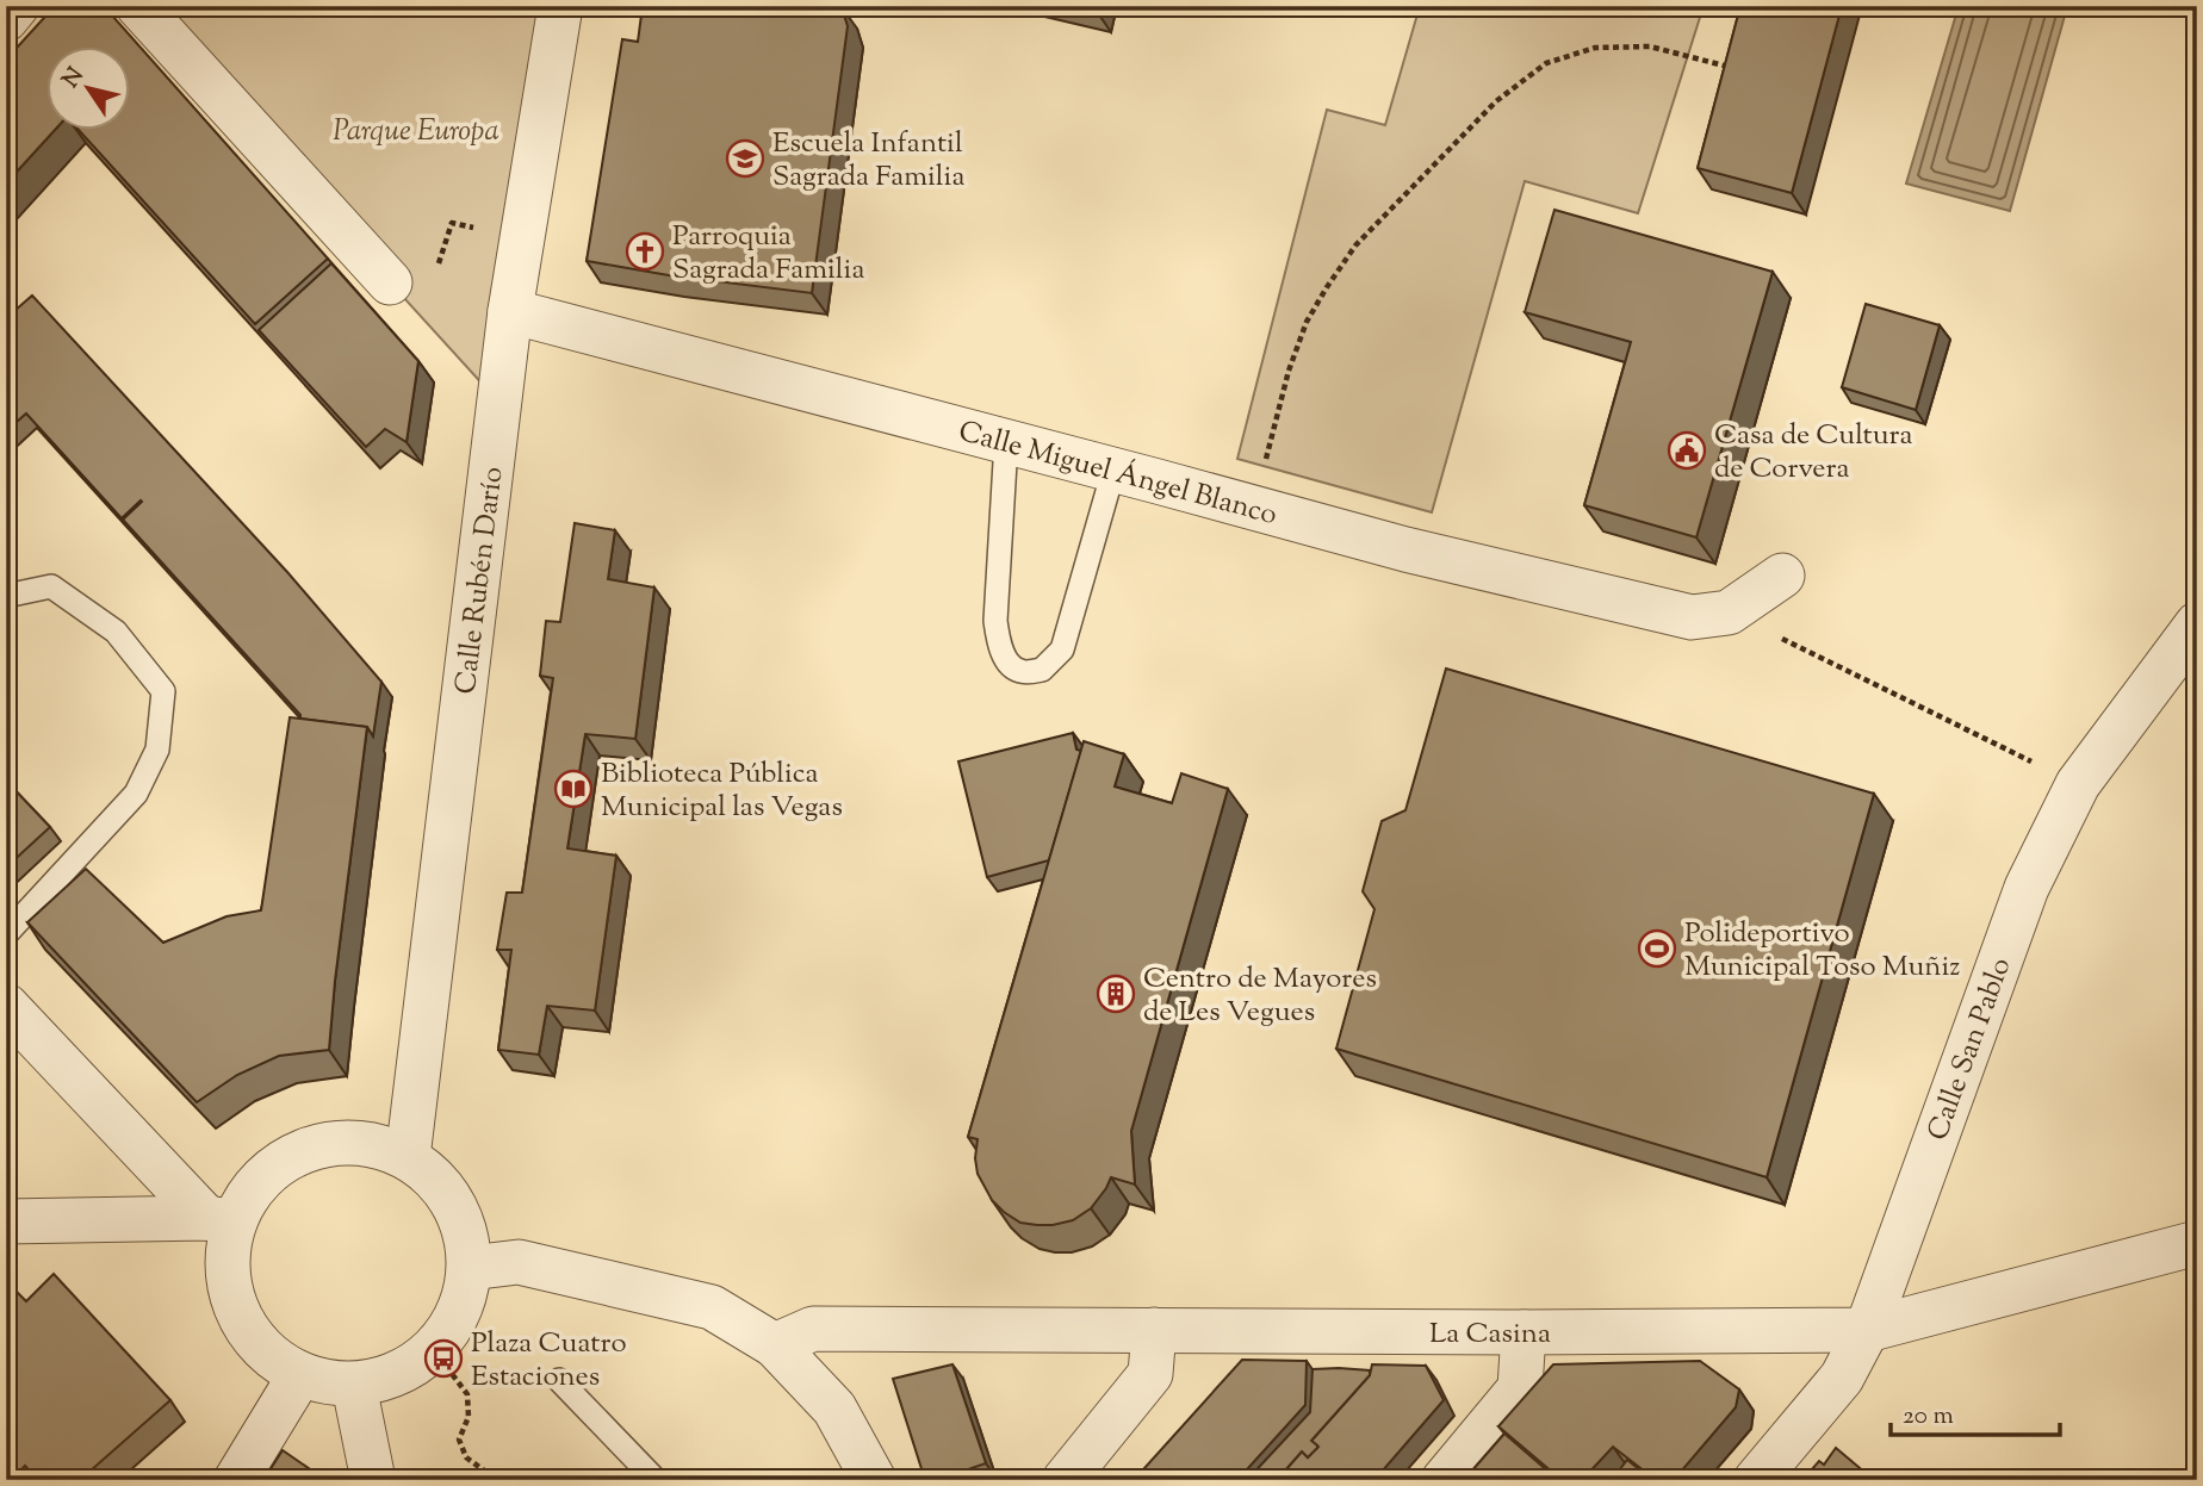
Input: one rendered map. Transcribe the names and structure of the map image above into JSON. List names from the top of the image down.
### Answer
{
  "streets": {
    "street": [
      "Calle Miguel Ángel Blanco",
      "Calle Rubén Darío",
      "Calle San Pablo",
      "La Casina"
    ]
  },
  "crossings": [
    ["Calle Miguel Ángel Blanco", "Calle Rubén Darío"],
    ["Calle San Pablo", "La Casina"]
  ],
  "parks": ["Parque Europa"],
  "places": {
    "school or university": ["Escuela Infantil Sagrada Familia"],
    "church": ["Parroquia Sagrada Familia"],
    "public building": ["Casa de Cultura de Corvera"],
    "library": ["Biblioteca Pública Municipal las Vegas"],
    "sports": ["Polideportivo Municipal Toso Muñiz"],
    "building": ["Centro de Mayores de Les Vegues"],
    "bus stop": ["Plaza Cuatro Estaciones"]
  },
  "scale_bar": "20 m",
  "north": "top left"
}
